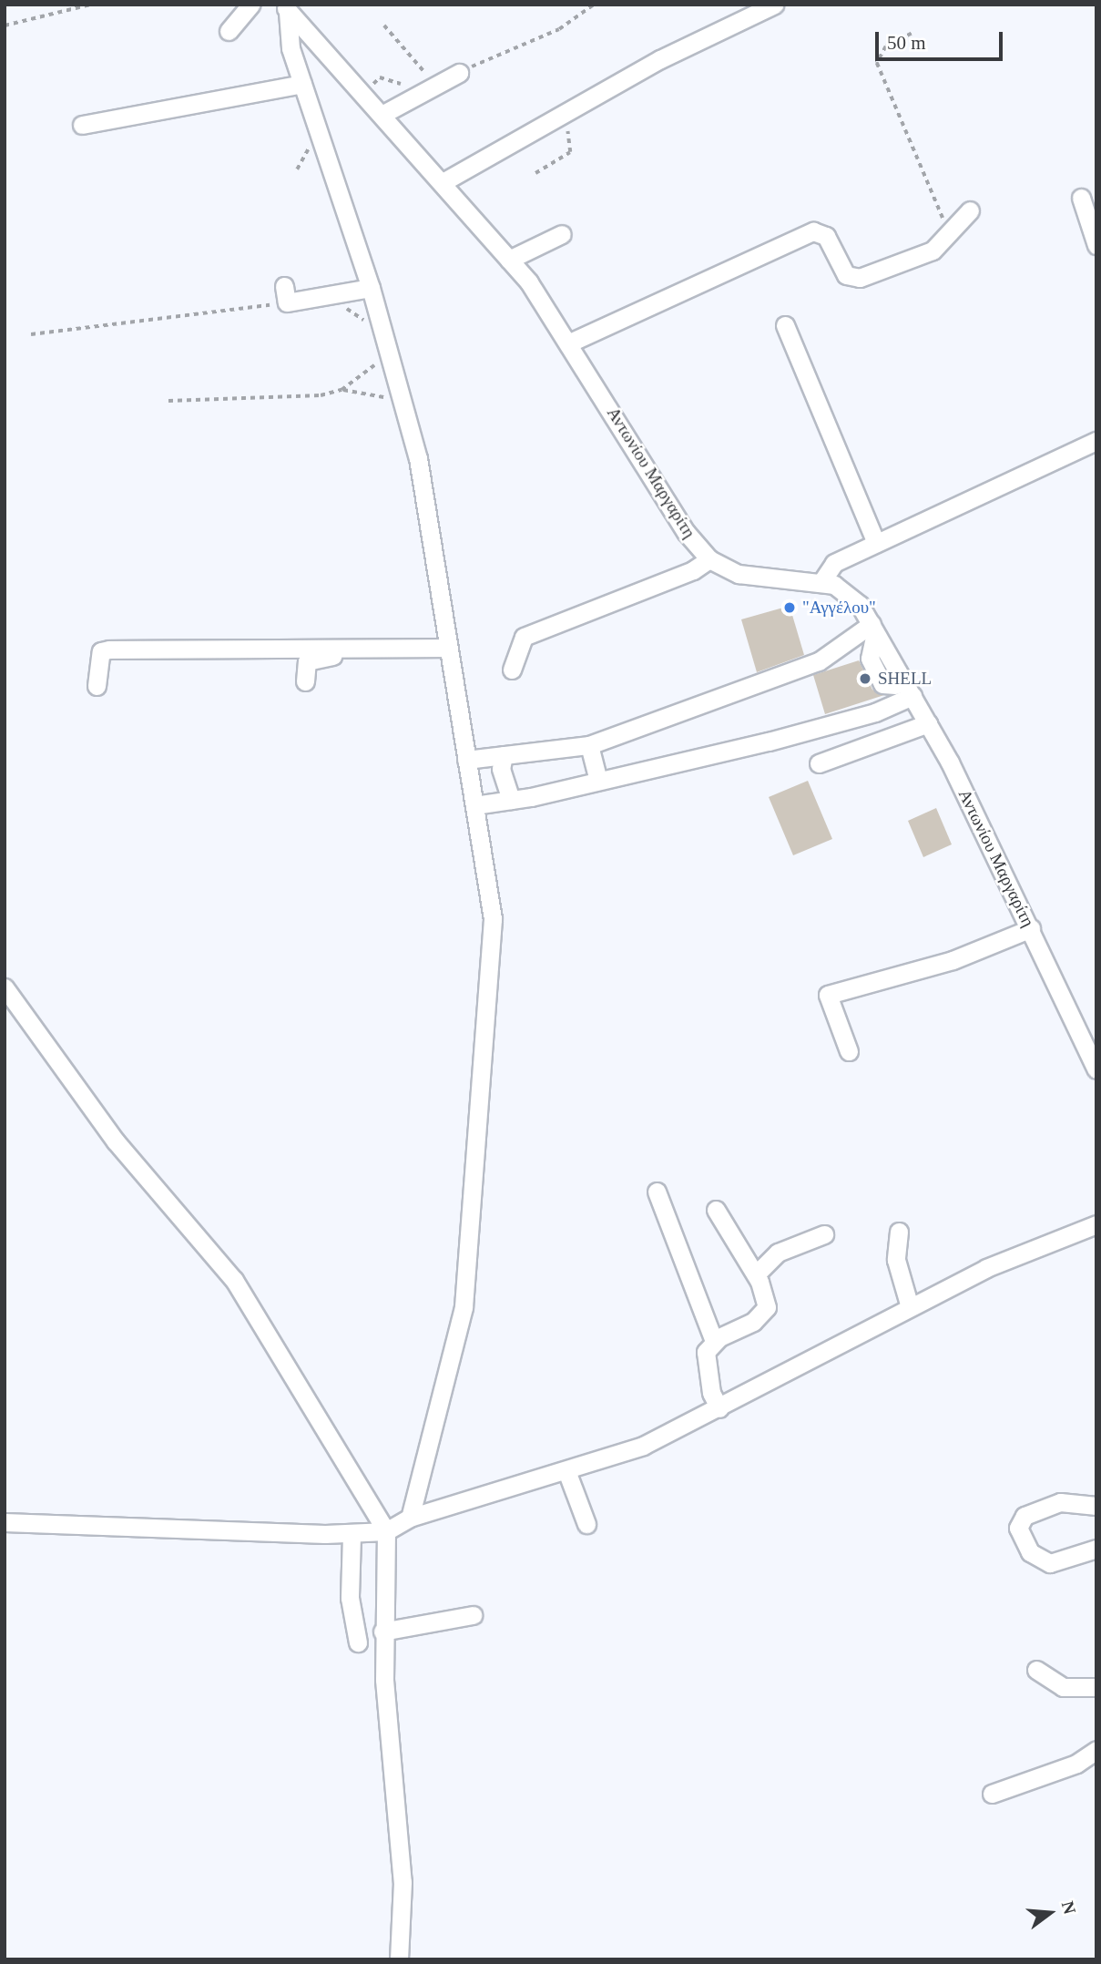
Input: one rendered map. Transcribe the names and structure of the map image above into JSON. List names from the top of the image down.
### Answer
{
  "streets": {
    "street": ["Αντωνίου Μαργαρίτη"]
  },
  "places": ["\"Αγγέλου\"", "SHELL"],
  "scale_bar": "50 m",
  "north": "right"
}
